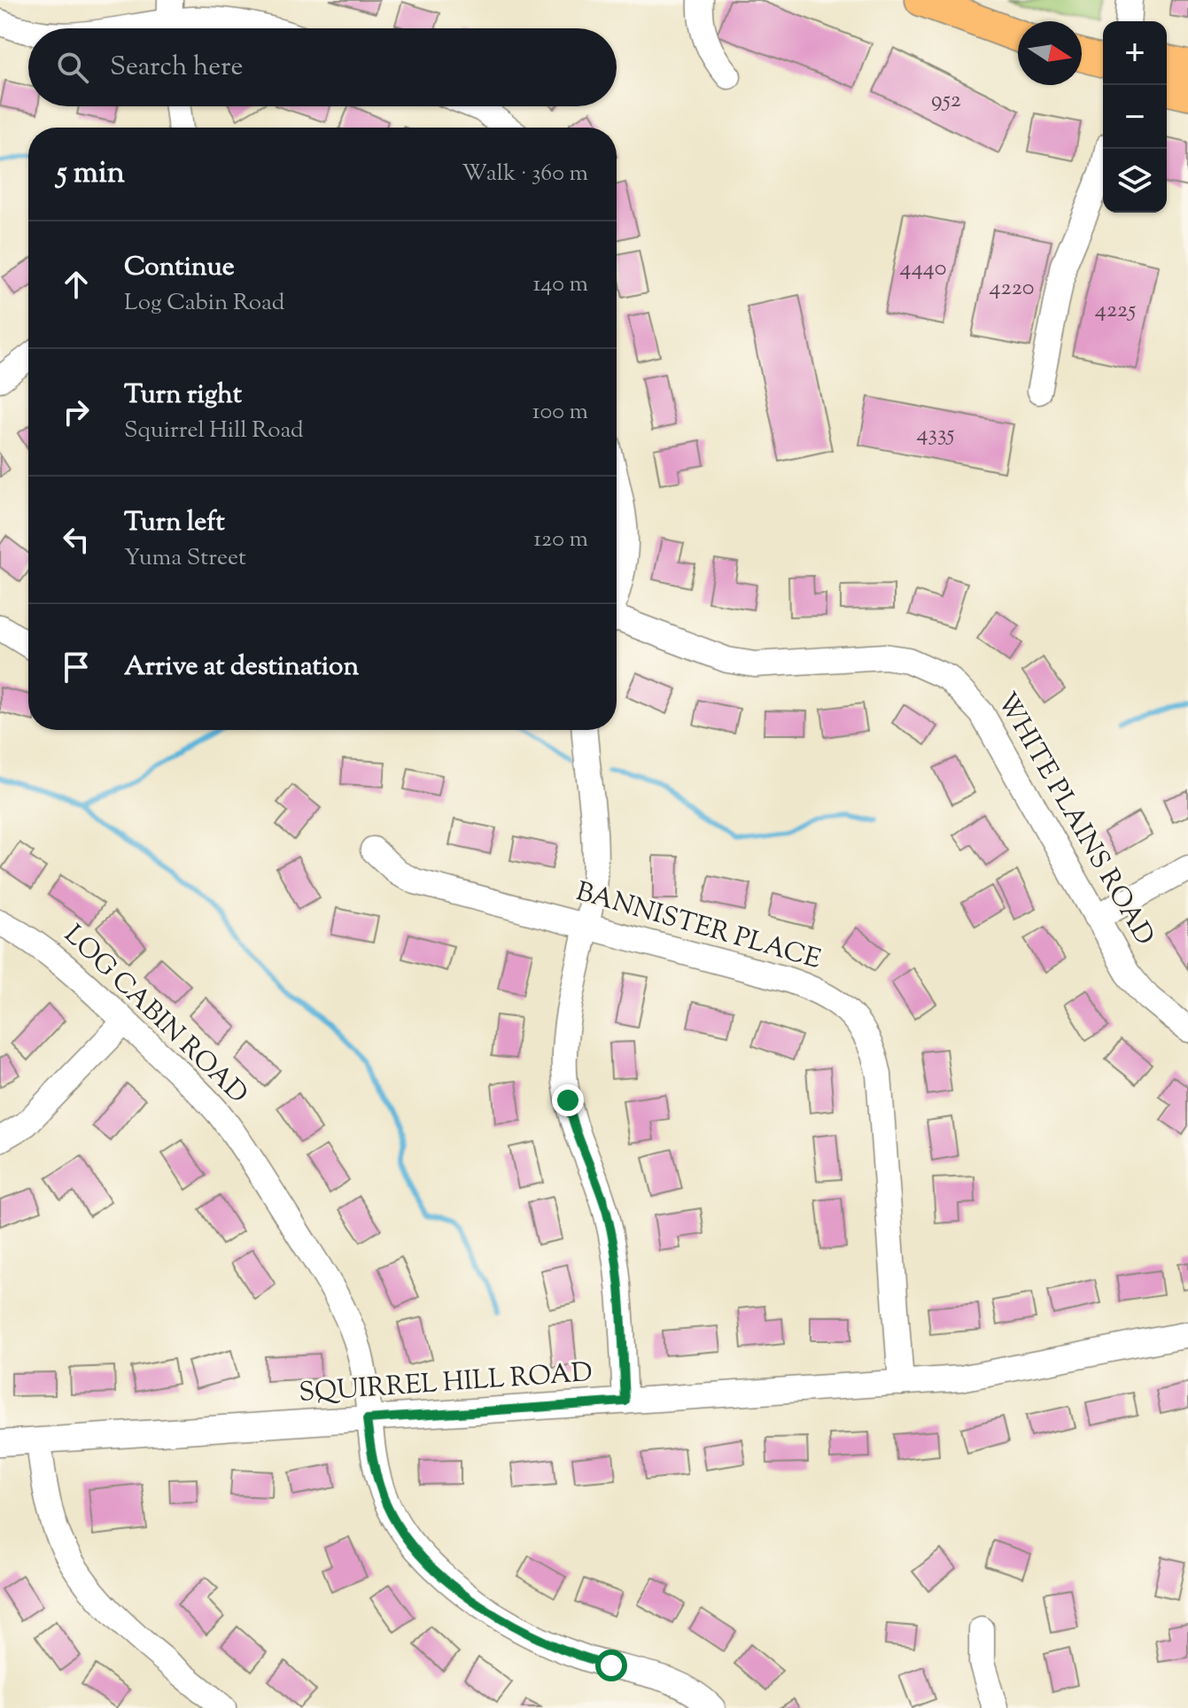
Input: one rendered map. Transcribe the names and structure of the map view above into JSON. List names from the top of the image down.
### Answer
{
  "streets": {
    "street": [
      "WHITE PLAINS ROAD",
      "BANNISTER PLACE",
      "LOG CABIN ROAD",
      "SQUIRREL HILL ROAD"
    ]
  },
  "crossings": [
    ["BANNISTER PLACE", "SQUIRREL HILL ROAD"],
    ["LOG CABIN ROAD", "SQUIRREL HILL ROAD"]
  ],
  "house_numbers": [
    "952",
    "4440",
    "4220",
    "4225",
    "4335"
  ],
  "north": "right",
  "page": {
    "map_buttons": ["+", "−"],
    "search": "Search here",
    "heading": ["5 min", "Walk · 360 m"],
    "list": [
      ["Continue", "Log Cabin Road", "140 m"],
      ["Turn right", "Squirrel Hill Road", "100 m"],
      ["Turn left", "Yuma Street", "120 m"],
      "Arrive at destination"
    ]
  }
}
